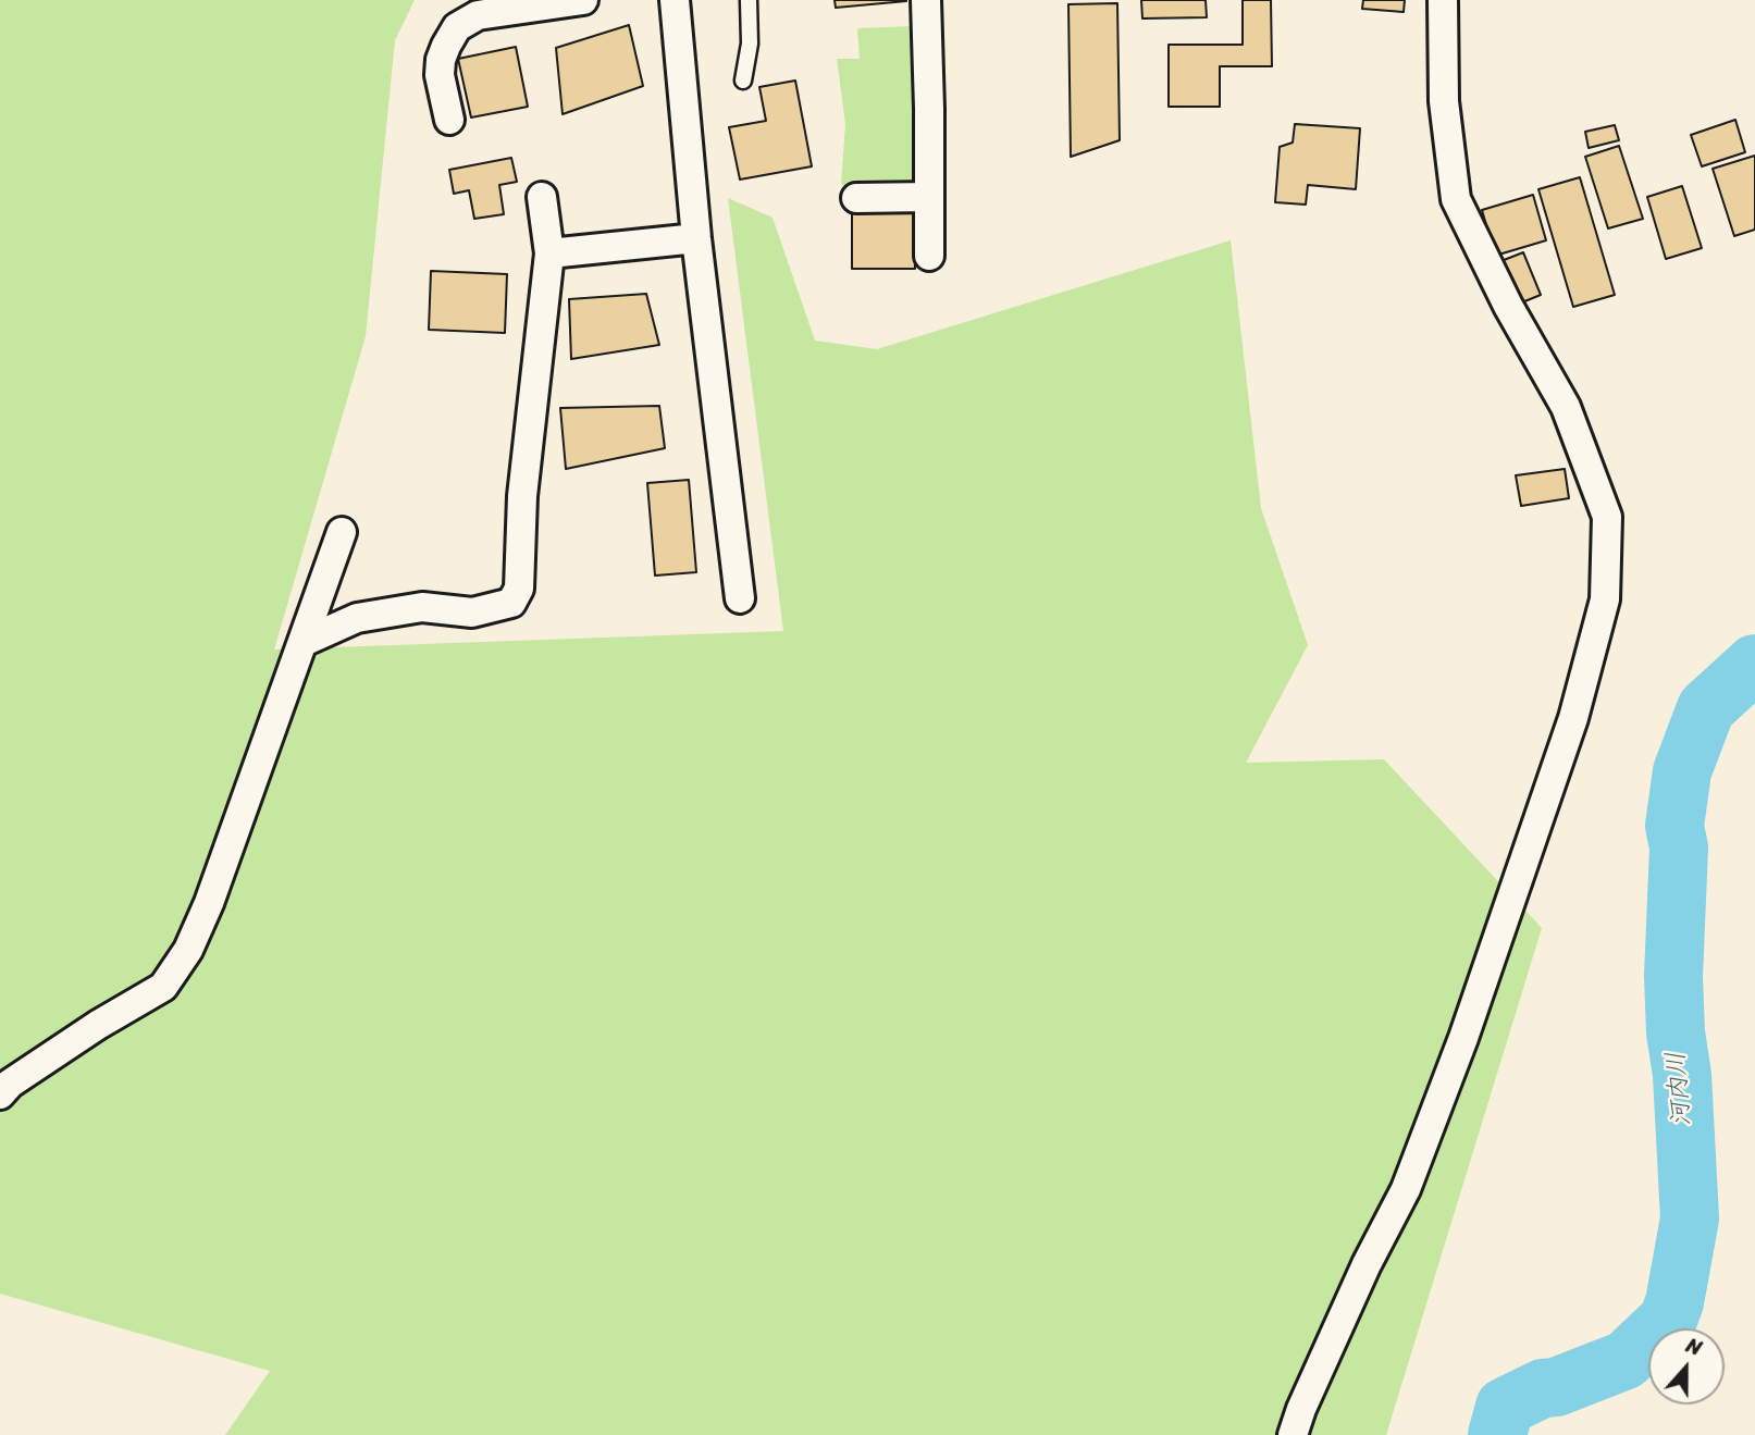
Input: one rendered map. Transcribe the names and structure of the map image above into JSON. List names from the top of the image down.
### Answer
{
  "water": ["河内川"],
  "north": "top"
}
